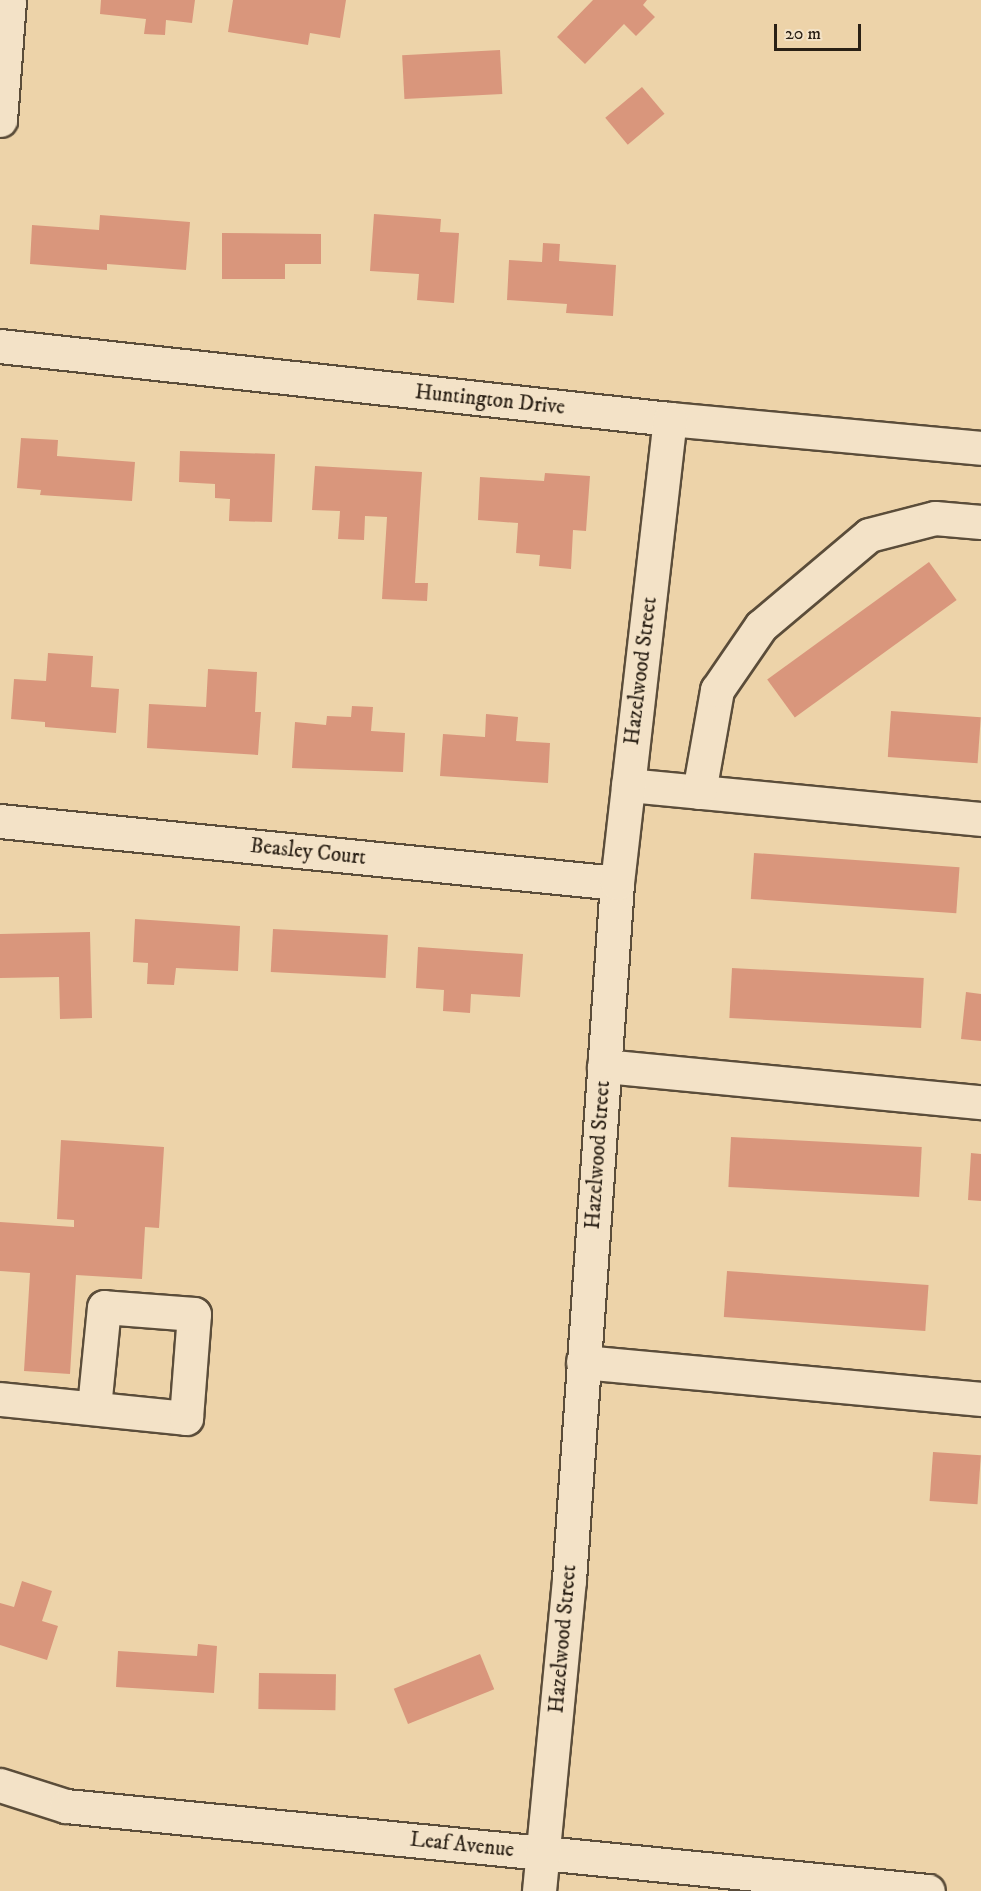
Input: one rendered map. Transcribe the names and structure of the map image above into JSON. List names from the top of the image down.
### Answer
{
  "streets": {
    "street": [
      "Huntington Drive",
      "Hazelwood Street",
      "Beasley Court",
      "Leaf Avenue"
    ]
  },
  "crossings": [
    ["Huntington Drive", "Hazelwood Street"],
    ["Hazelwood Street", "Beasley Court"],
    ["Hazelwood Street", "Leaf Avenue"]
  ],
  "scale_bar": "20 m"
}
